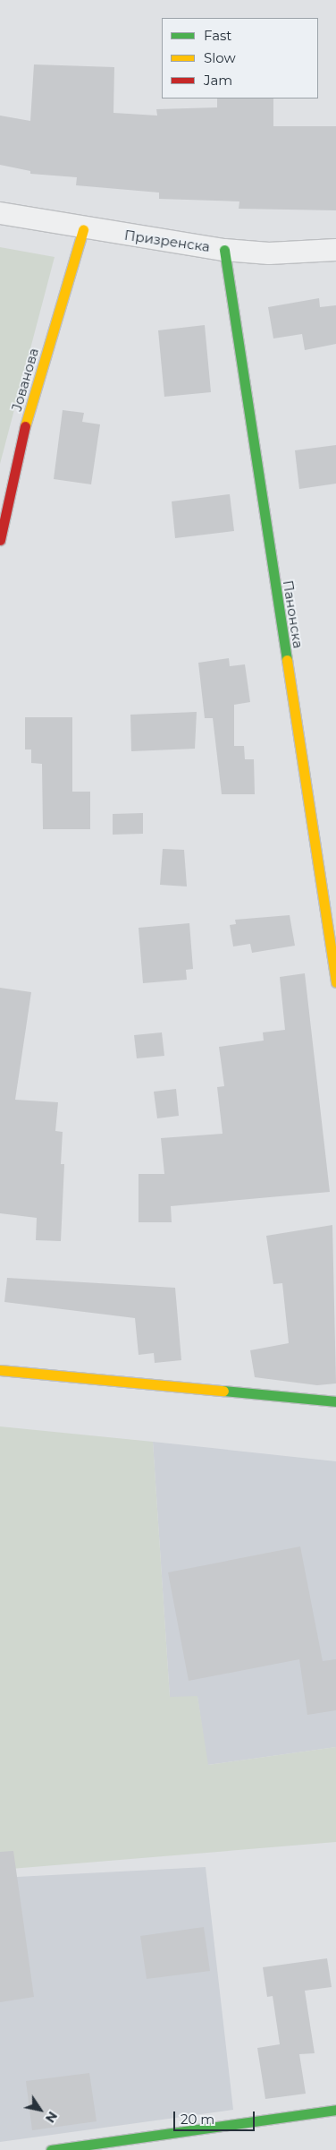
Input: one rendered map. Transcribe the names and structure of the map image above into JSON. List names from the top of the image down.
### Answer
{
  "streets": {
    "street": ["Призренска", "Јованова", "Панонска"]
  },
  "crossings": [
    ["Призренска", "Јованова"],
    ["Призренска", "Панонска"]
  ],
  "legend": ["Fast", "Slow", "Jam"],
  "scale_bar": "20 m",
  "north": "bottom right"
}
